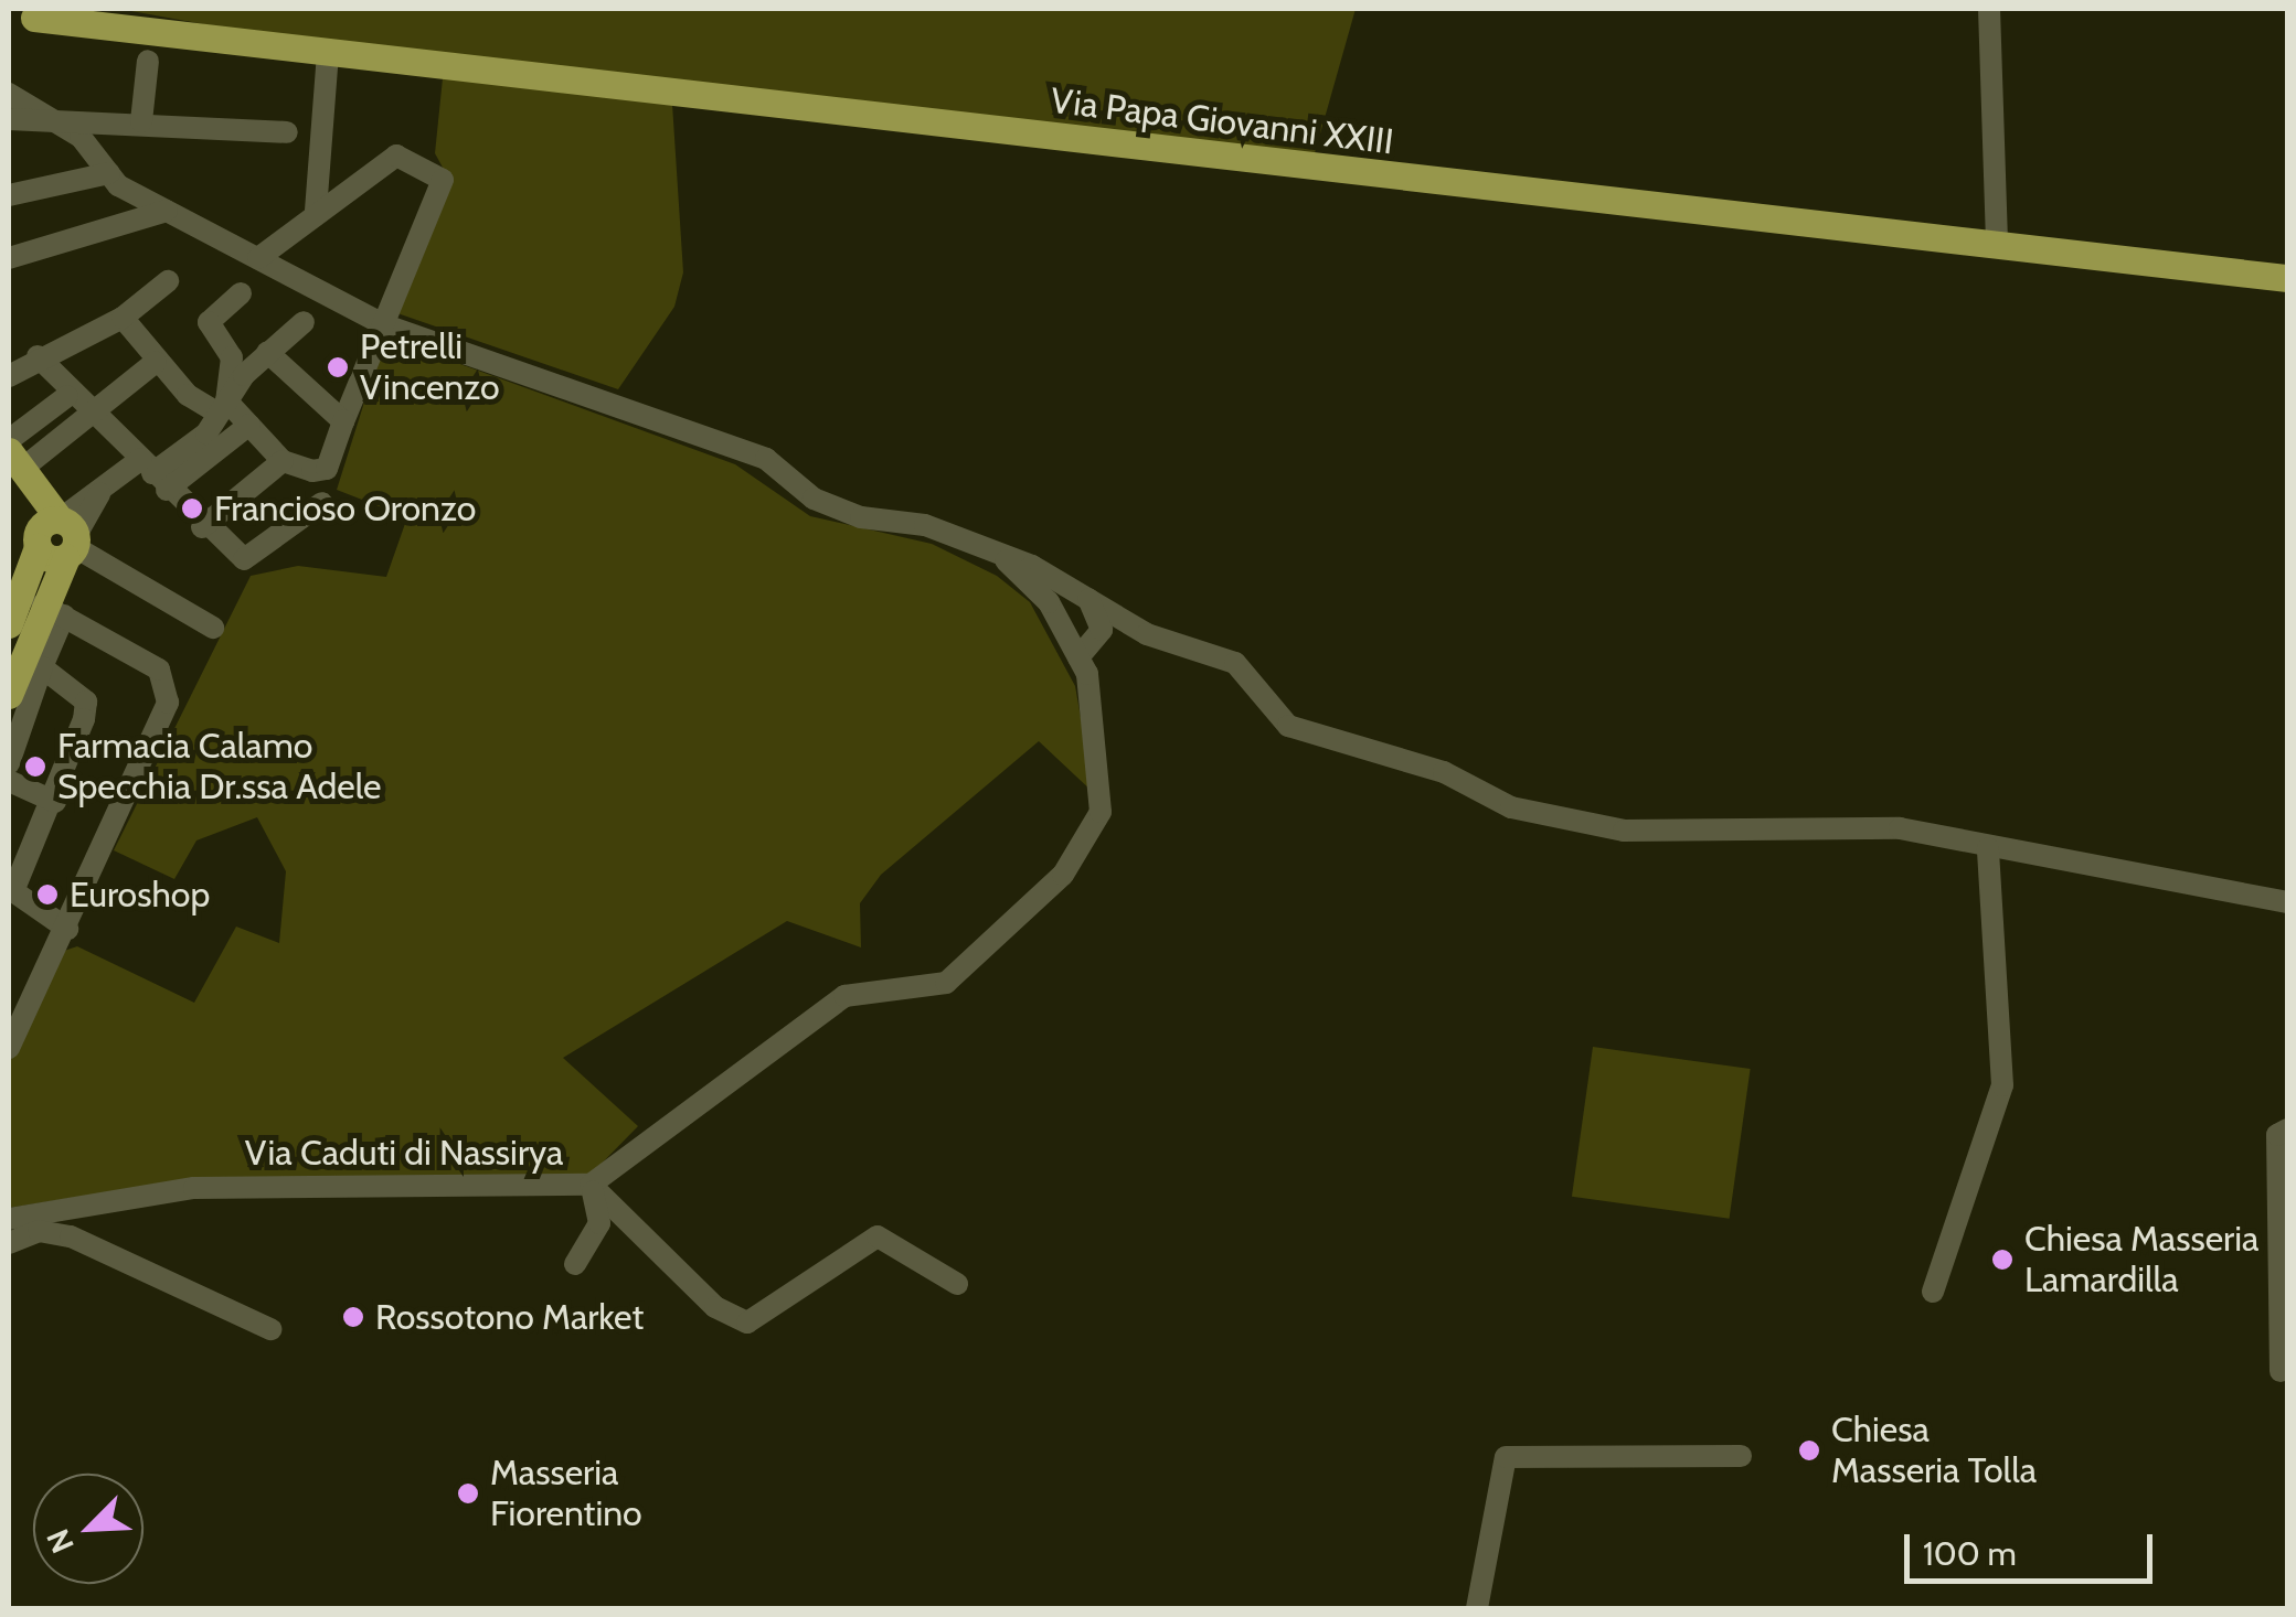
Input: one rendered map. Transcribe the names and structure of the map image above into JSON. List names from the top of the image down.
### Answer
{
  "streets": {
    "main road": ["Via Papa Giovanni XXIII"],
    "street": ["Via Caduti di Nassirya"]
  },
  "places": [
    "Petrelli Vincenzo",
    "Francioso Oronzo",
    "Farmacia Calamo Specchia Dr.ssa Adele",
    "Euroshop",
    "Chiesa Masseria Lamardilla",
    "Rossotono Market",
    "Chiesa Masseria Tolla",
    "Masseria Fiorentino"
  ],
  "scale_bar": "100 m",
  "north": "bottom left"
}
